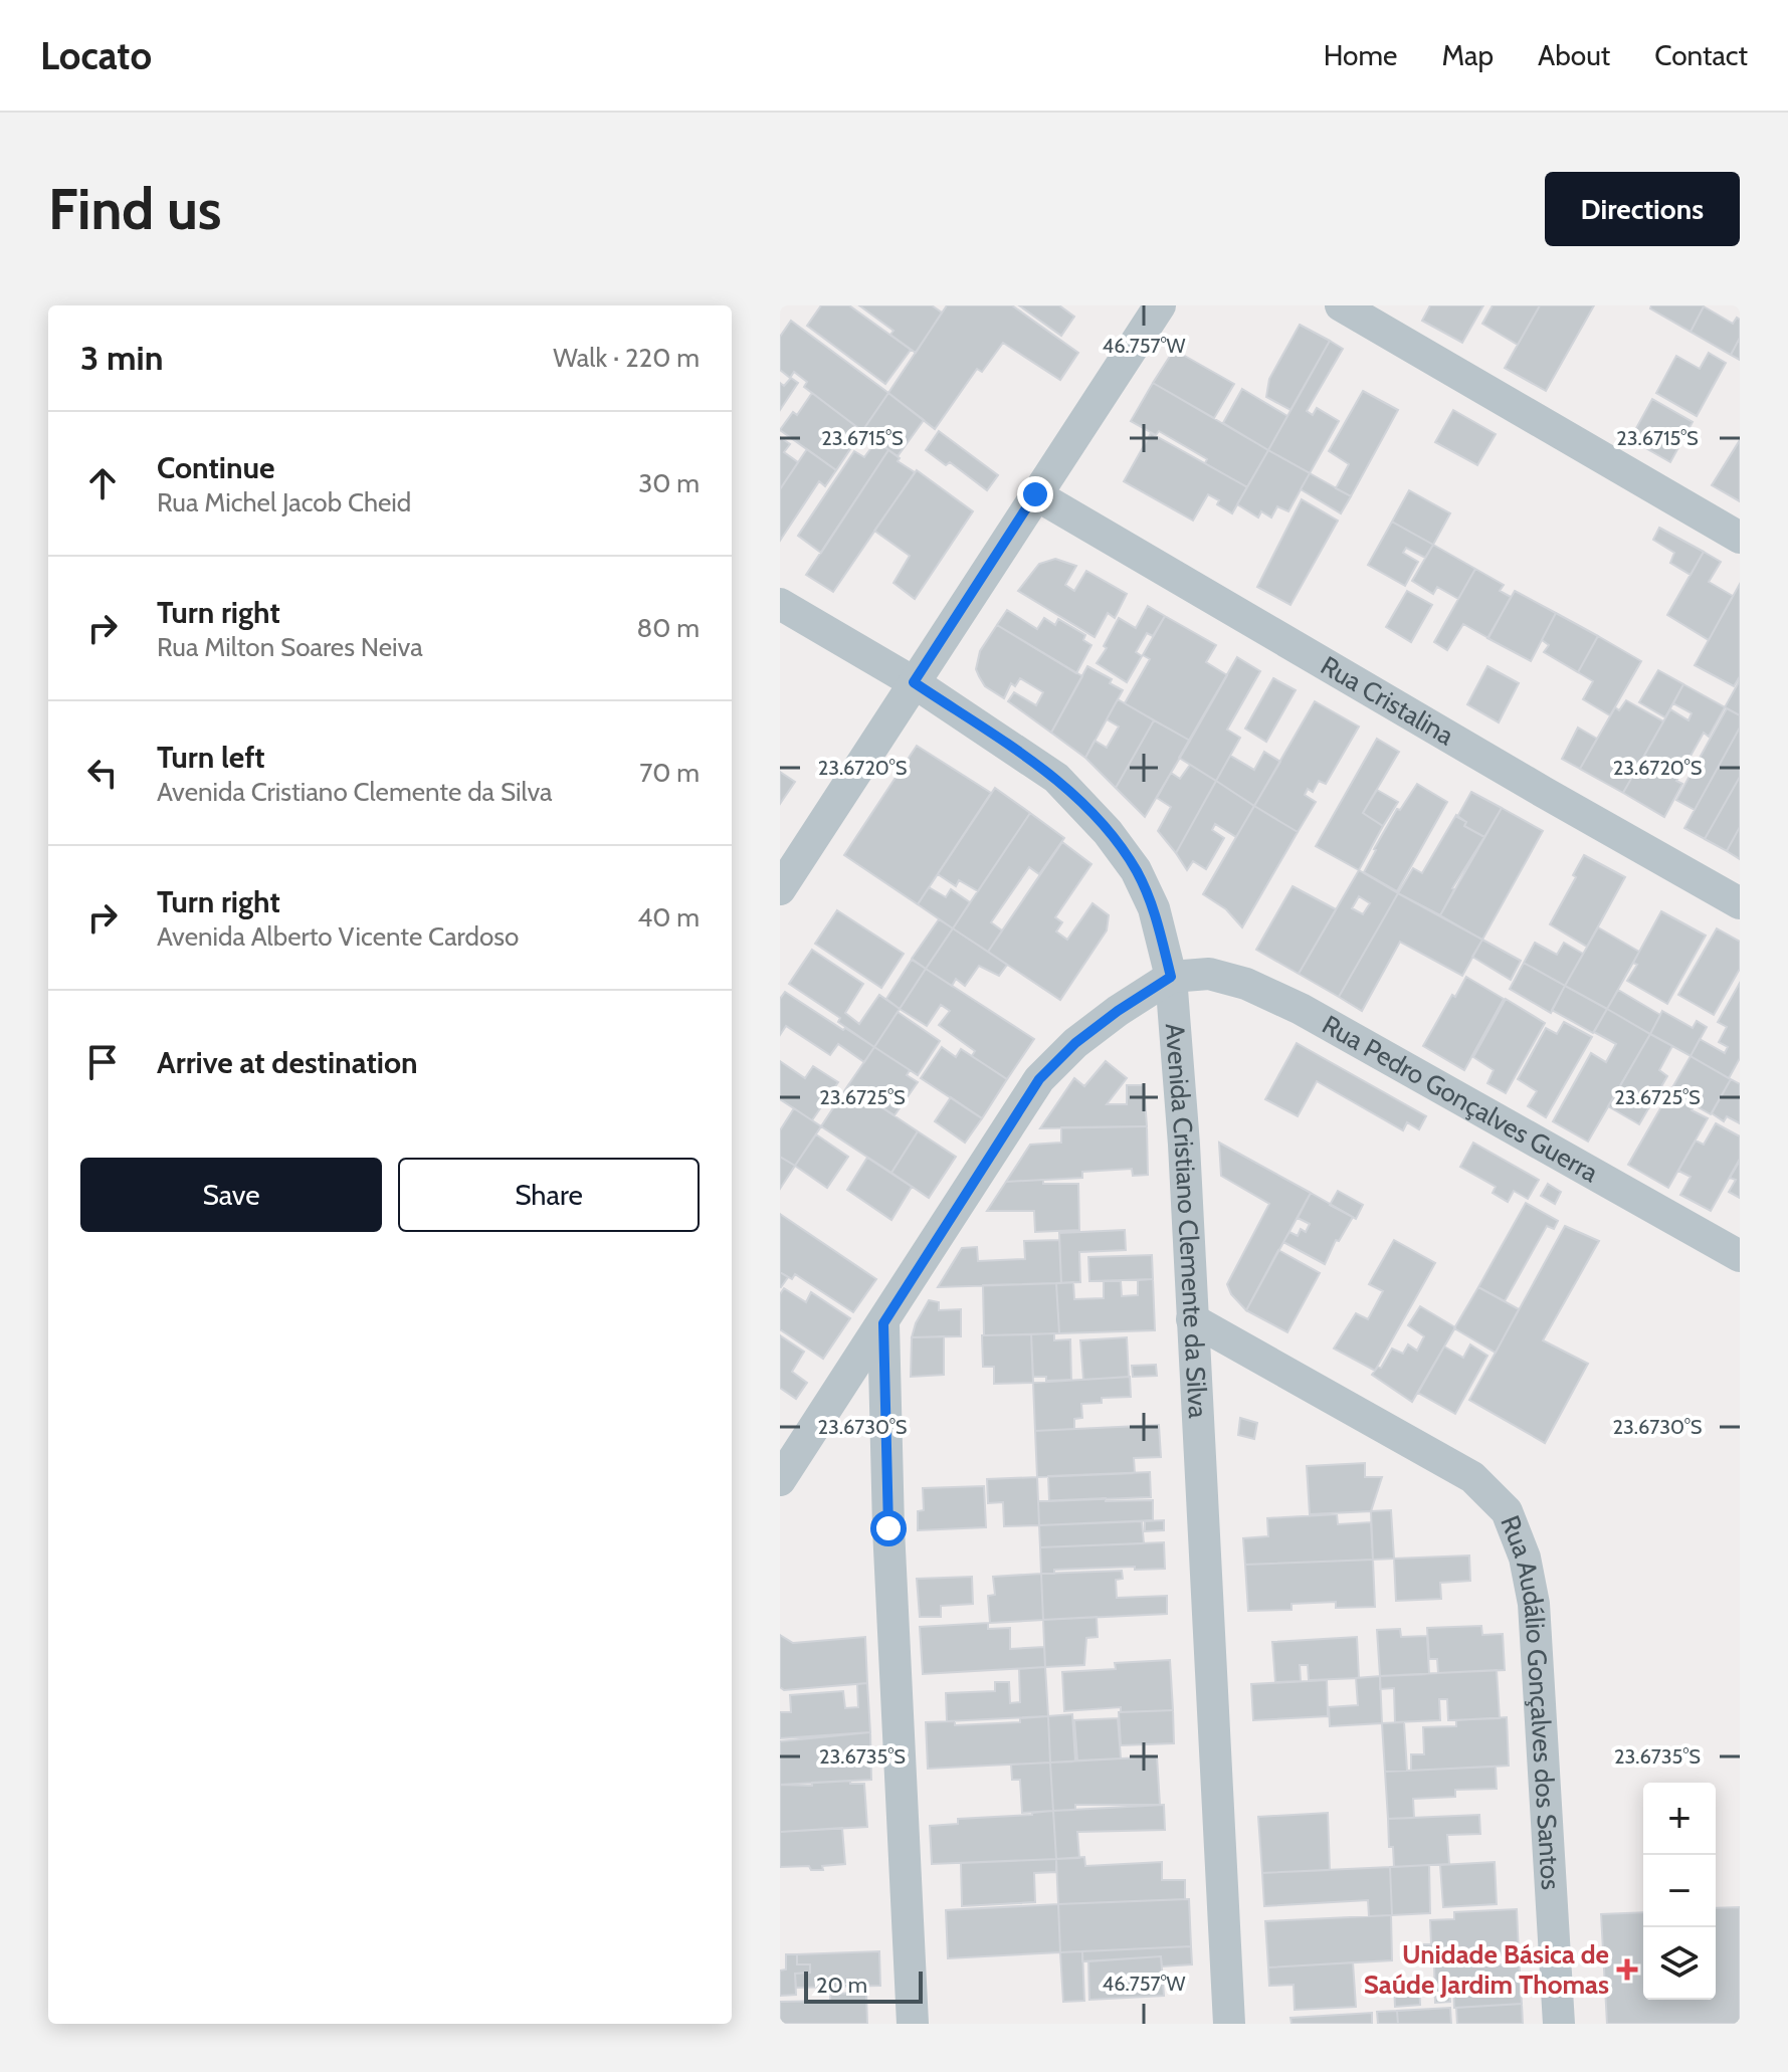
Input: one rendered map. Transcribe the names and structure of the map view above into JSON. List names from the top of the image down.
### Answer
{
  "streets": {
    "street": [
      "Rua Cristalina",
      "Rua Pedro Gonçalves Guerra",
      "Avenida Cristiano Clemente da Silva",
      "Rua Audálio Gonçalves dos Santos"
    ]
  },
  "crossings": [
    ["Rua Pedro Gonçalves Guerra", "Avenida Cristiano Clemente da Silva"],
    ["Avenida Cristiano Clemente da Silva", "Rua Audálio Gonçalves dos Santos"]
  ],
  "places": {
    "health": ["Unidade Básica de Saúde Jardim Thomas"]
  },
  "scale_bar": "20 m",
  "page": {
    "header": "Locato",
    "nav": [
      "Home",
      "Map",
      "About",
      "Contact"
    ],
    "buttons": [
      "Directions",
      ["Save", "Share"]
    ],
    "title": "Find us",
    "heading": ["3 min", "Walk · 220 m"],
    "list": [
      ["Continue", "Rua Michel Jacob Cheid", "30 m"],
      ["Turn right", "Rua Milton Soares Neiva", "80 m"],
      ["Turn left", "Avenida Cristiano Clemente da Silva", "70 m"],
      ["Turn right", "Avenida Alberto Vicente Cardoso", "40 m"],
      "Arrive at destination"
    ],
    "map_buttons": ["+", "−"],
    "scale": "20 m"
  },
  "coordinates": [
    "46.757°W",
    "23.6715°S",
    "23.6720°S",
    "23.6725°S",
    "23.6730°S",
    "23.6735°S"
  ]
}
